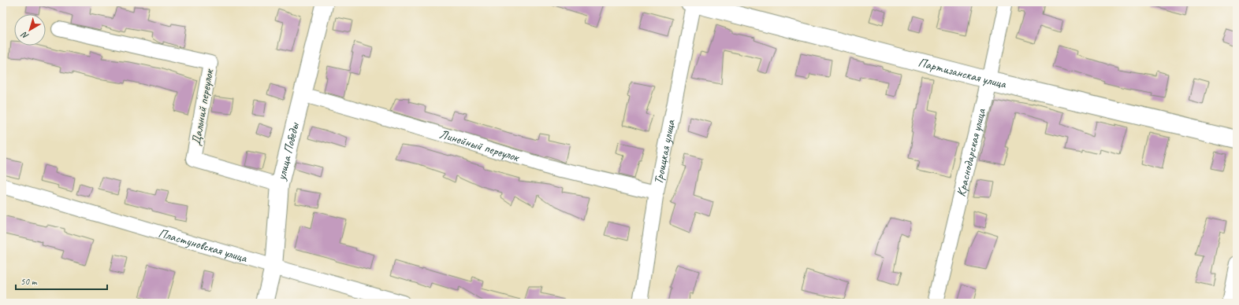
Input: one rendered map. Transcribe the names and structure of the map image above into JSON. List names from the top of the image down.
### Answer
{
  "streets": {
    "street": [
      "Партизанская улица",
      "Дальний переулок",
      "Линейный переулок",
      "улица Победы",
      "Троицкая улица",
      "Краснодарская улица",
      "Пластуновская улица"
    ]
  },
  "crossings": [
    ["Партизанская улица", "Троицкая улица"],
    ["Партизанская улица", "Краснодарская улица"],
    ["Дальний переулок", "улица Победы"],
    ["Линейный переулок", "улица Победы"],
    ["Линейный переулок", "Троицкая улица"],
    ["улица Победы", "Пластуновская улица"]
  ],
  "scale_bar": "50 m",
  "north": "bottom left"
}
